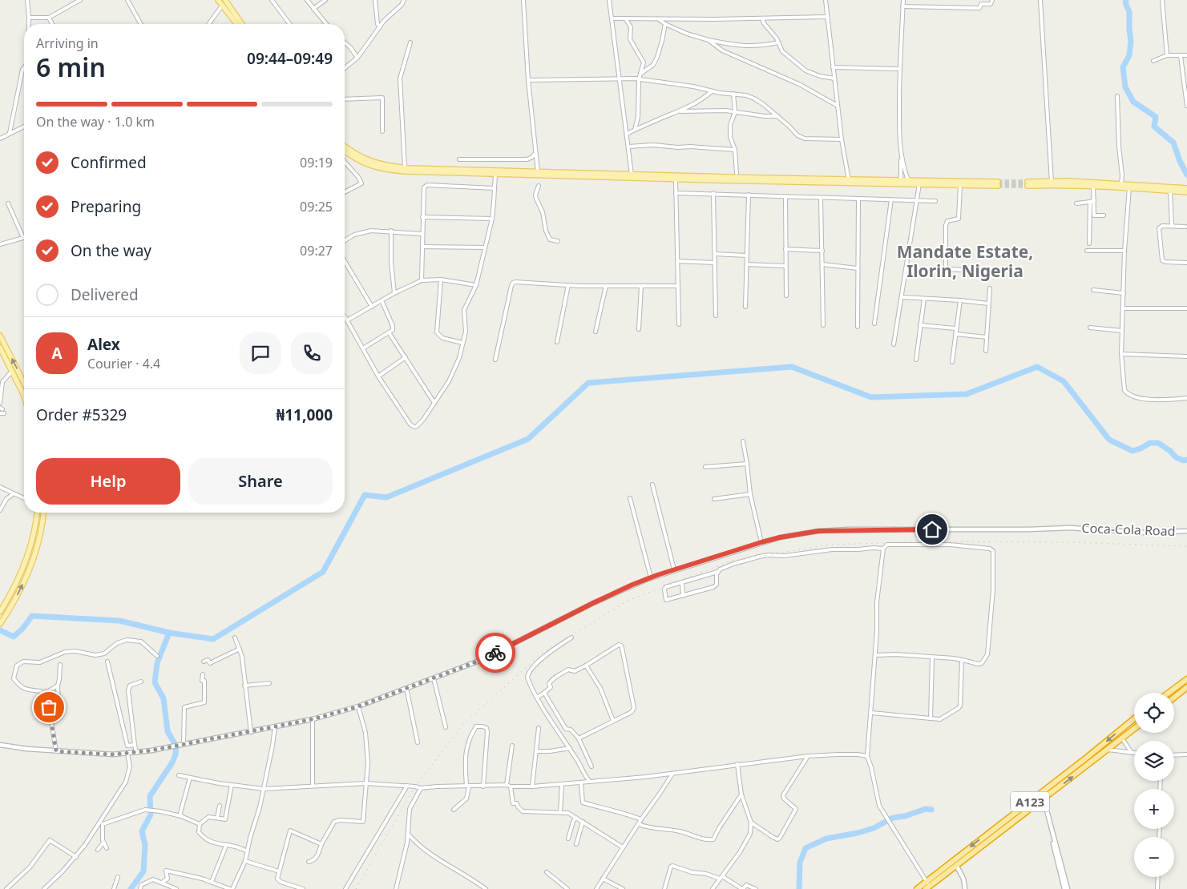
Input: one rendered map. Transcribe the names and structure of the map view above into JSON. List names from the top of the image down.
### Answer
{
  "streets": {
    "highway": ["A123"],
    "street": ["Coca-Cola Road"]
  },
  "districts": ["Mandate Estate, Ilorin, Nigeria"],
  "page": {
    "heading": ["6 min", "Arriving in", "09:44–09:49"],
    "panel": [
      "Alex",
      "Courier · 4.4",
      "Order #5329",
      "₦11,000"
    ],
    "bar": "On the way · 1.0 km",
    "list": [
      ["Confirmed", "09:19"],
      ["Preparing", "09:25"],
      ["On the way", "09:27"],
      "Delivered"
    ],
    "round": "A",
    "buttons": ["Help", "Share"],
    "map_buttons": ["+", "−"]
  }
}
